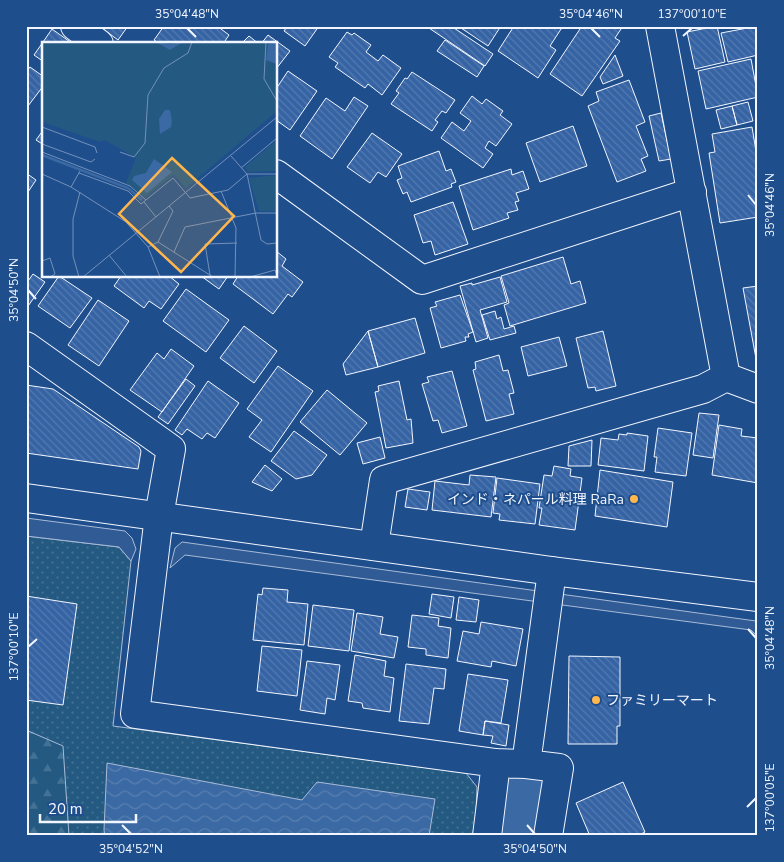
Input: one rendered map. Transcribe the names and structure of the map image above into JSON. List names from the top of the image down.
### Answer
{
  "places": ["インド・ネパール料理 RaRa", "ファミリーマート"],
  "scale_bar": "20 m",
  "coordinates": [
    "35°04'48\"N",
    "35°04'46\"N",
    "137°00'10\"E",
    "35°04'50\"N",
    "137°00'05\"E",
    "35°04'52\"N"
  ]
}
